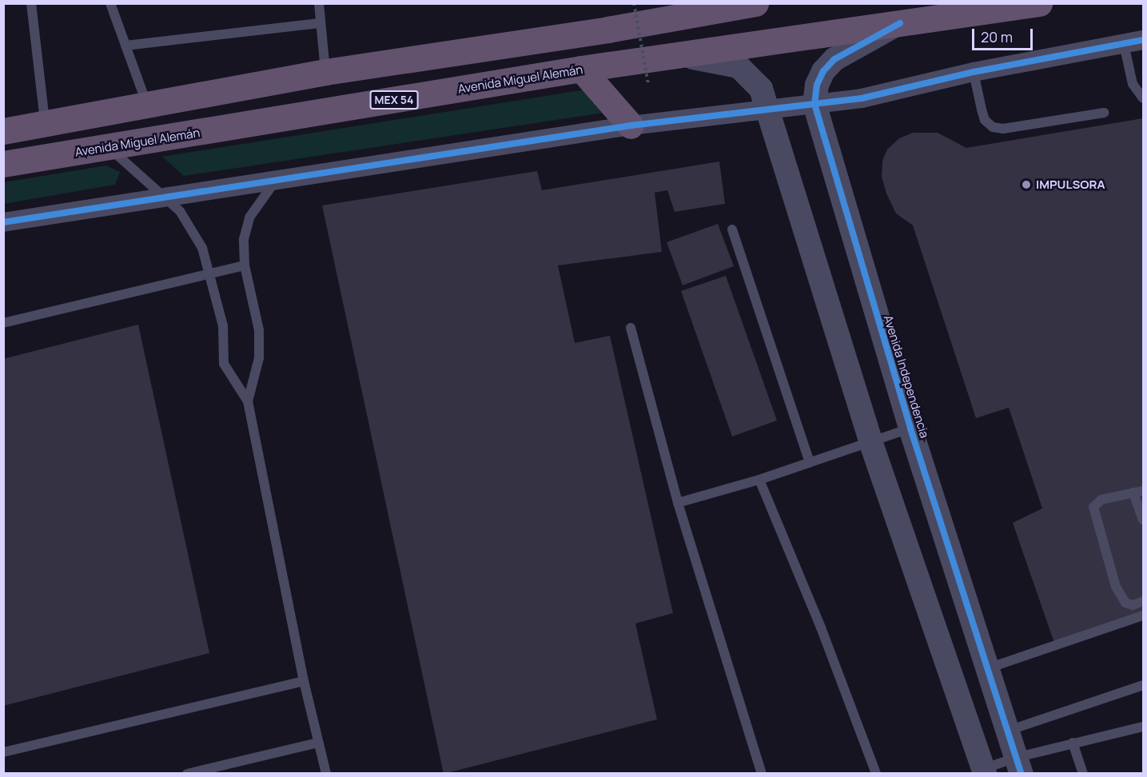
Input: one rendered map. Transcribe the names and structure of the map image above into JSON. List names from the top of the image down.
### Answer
{
  "streets": {
    "highway": ["Avenida Miguel Alemán", "MEX 54"],
    "street": ["Avenida Independencia"]
  },
  "crossings": [
    ["Avenida Miguel Alemán", "Avenida Independencia"]
  ],
  "places": ["IMPULSORA"],
  "scale_bar": "20 m"
}
